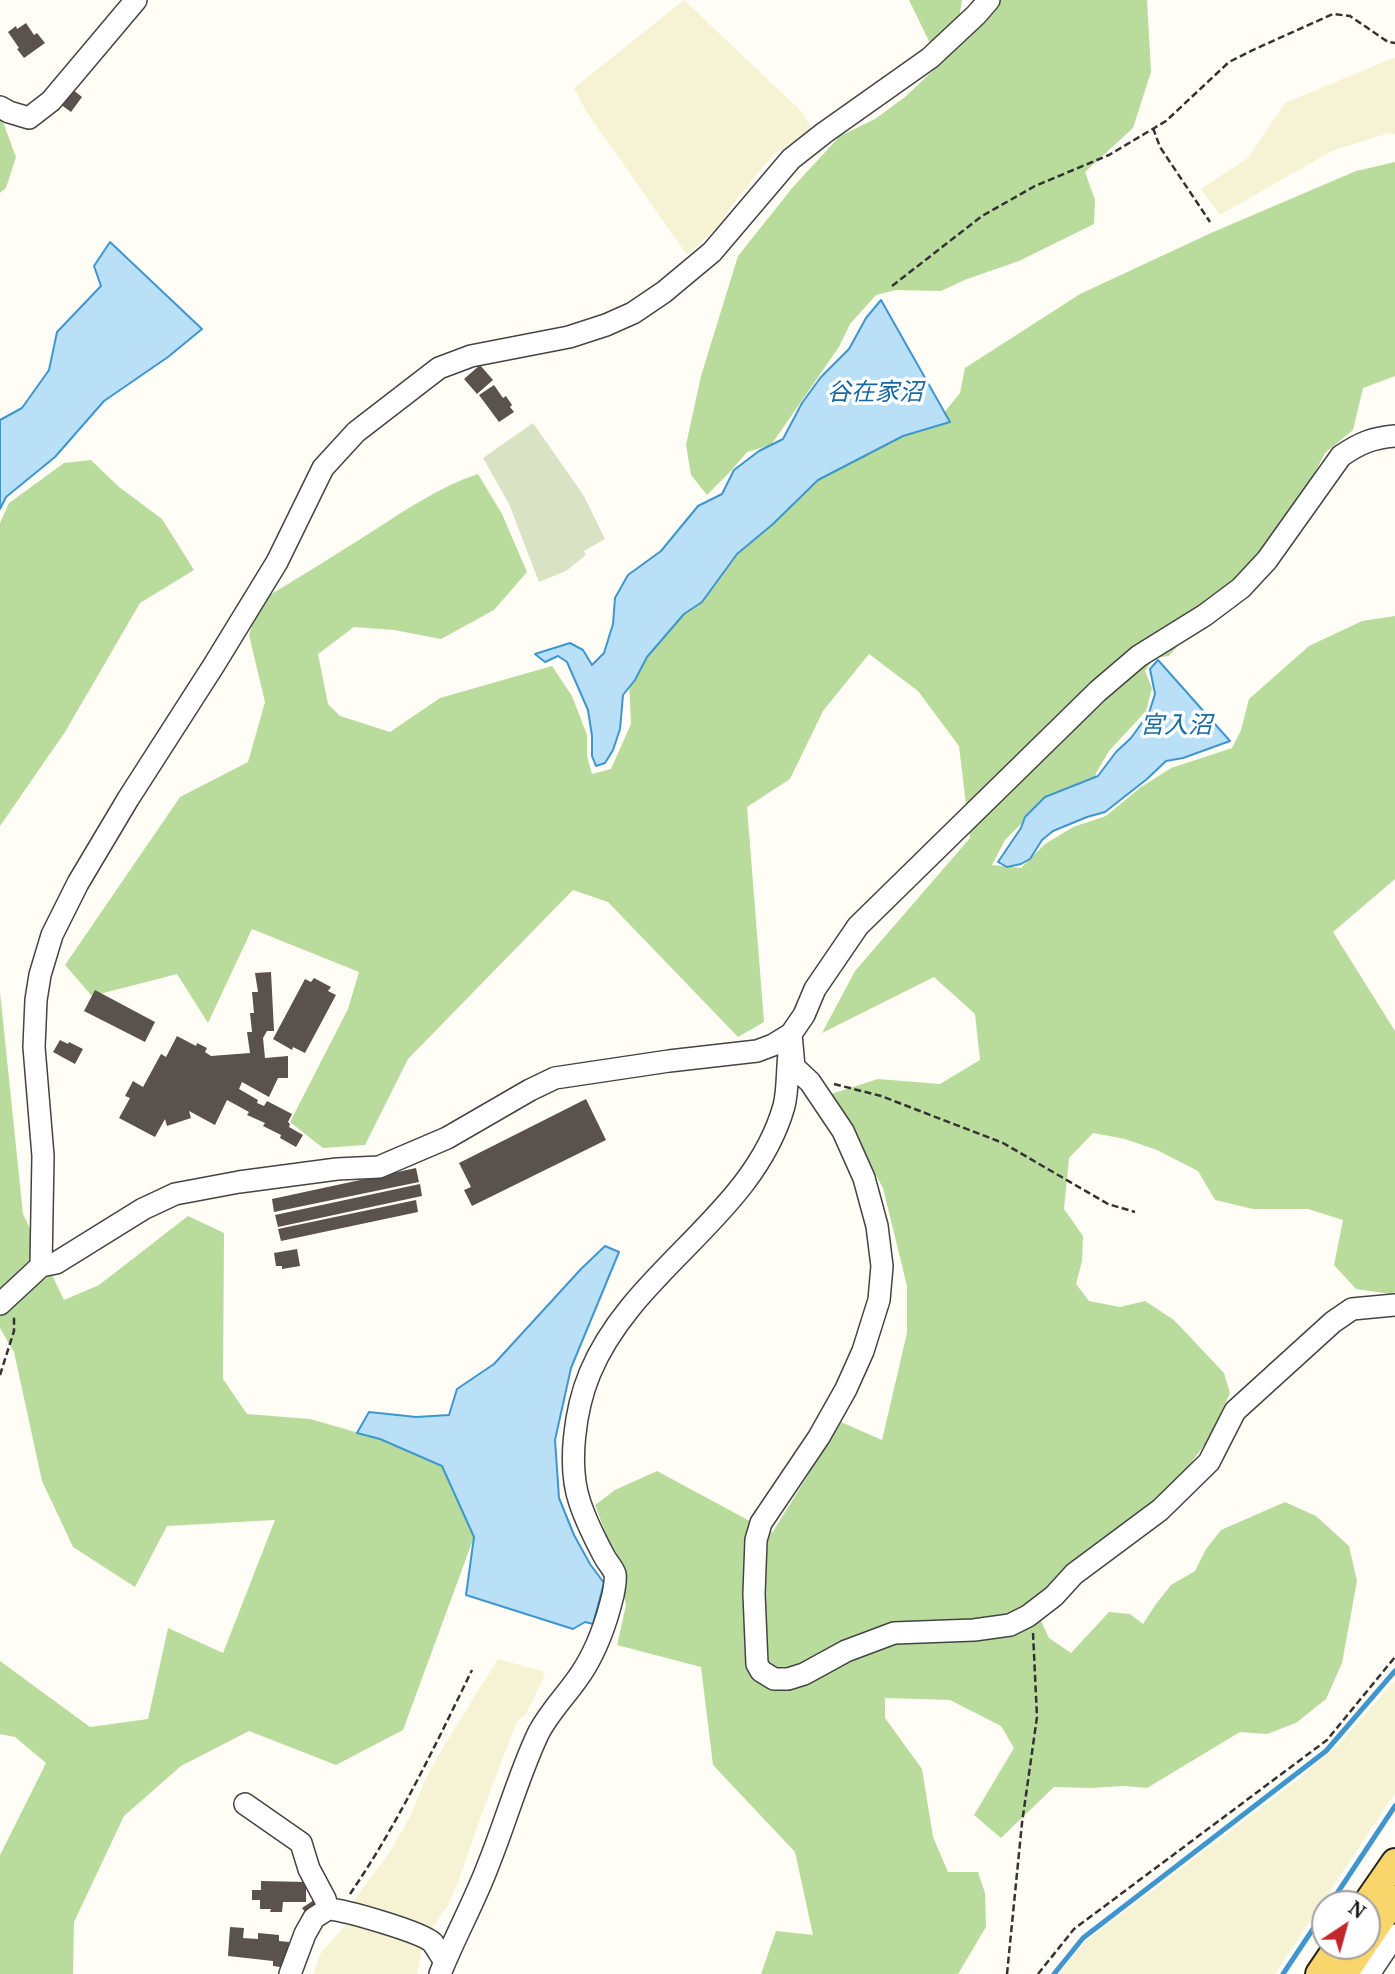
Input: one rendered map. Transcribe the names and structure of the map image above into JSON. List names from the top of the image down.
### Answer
{
  "water": ["谷在家沼", "宮入沼"],
  "north": "top right"
}
